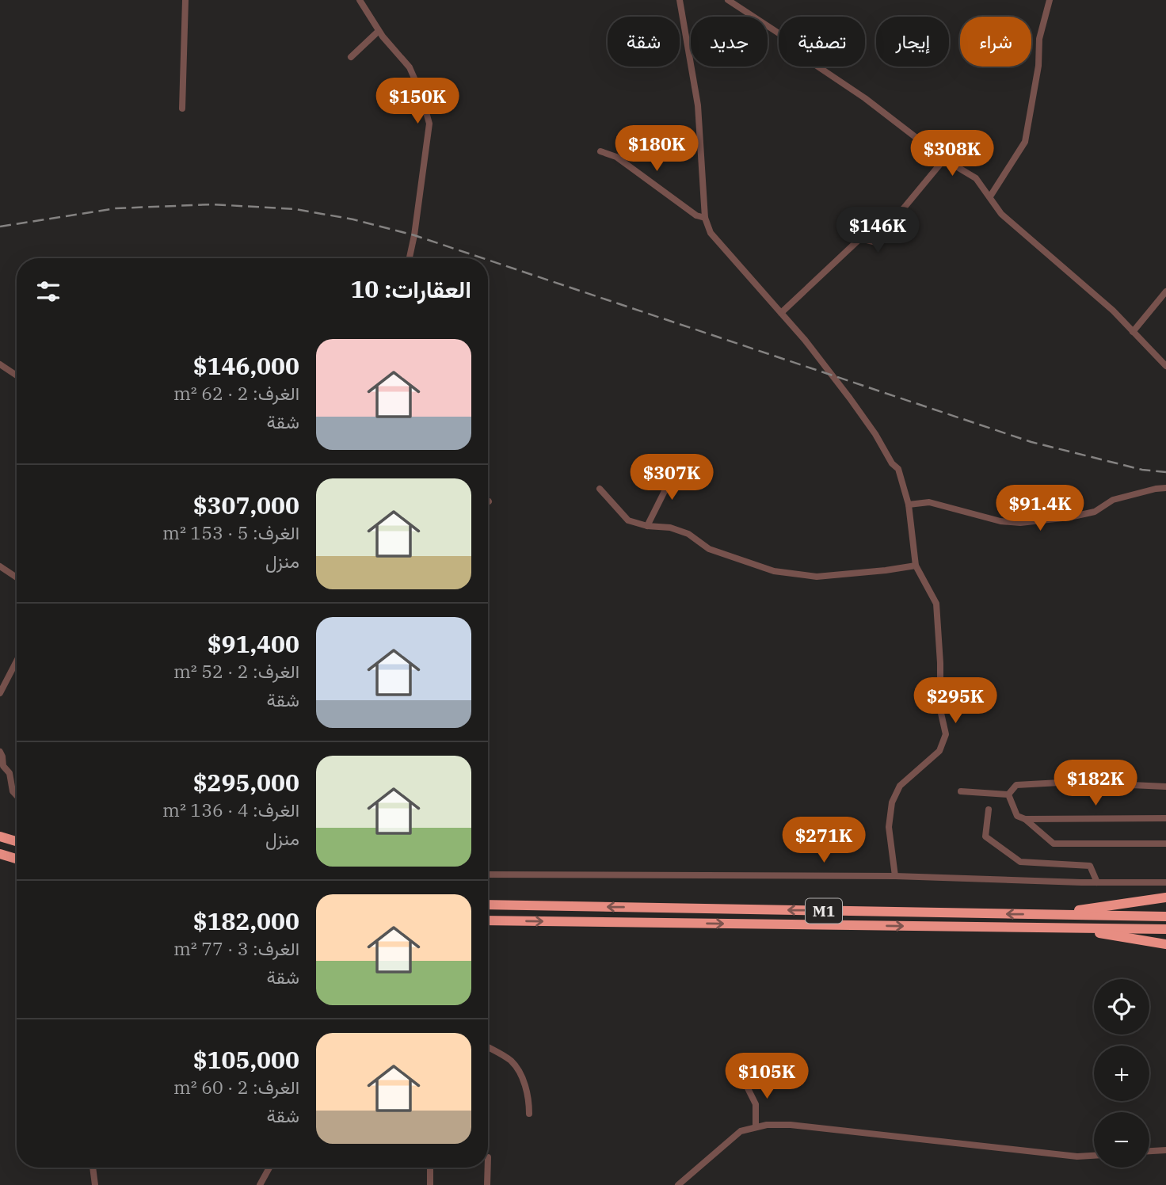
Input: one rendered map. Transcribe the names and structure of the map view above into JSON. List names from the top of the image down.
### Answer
{
  "streets": {
    "highway": ["M1"]
  },
  "page": {
    "chip": [
      "شراء",
      "إيجار",
      "تصفية",
      "جديد",
      "شقة"
    ],
    "price": [
      "$150K",
      "$180K",
      "$308K",
      "$146K",
      "$307K",
      "$91.4K",
      "$295K",
      "$182K",
      "$271K",
      "$105K"
    ],
    "heading": "العقارات: 10",
    "list": [
      {
        "name": "$146,000",
        "note": "الغرف: 2 · 62 m² · شقة"
      },
      {
        "name": "$307,000",
        "note": "الغرف: 5 · 153 m² · منزل"
      },
      {
        "name": "$91,400",
        "note": "الغرف: 2 · 52 m² · شقة"
      },
      {
        "name": "$295,000",
        "note": "الغرف: 4 · 136 m² · منزل"
      },
      {
        "name": "$182,000",
        "note": "الغرف: 3 · 77 m² · شقة"
      },
      {
        "name": "$105,000",
        "note": "الغرف: 2 · 60 m² · شقة"
      }
    ],
    "map_buttons": ["+", "−"]
  }
}
